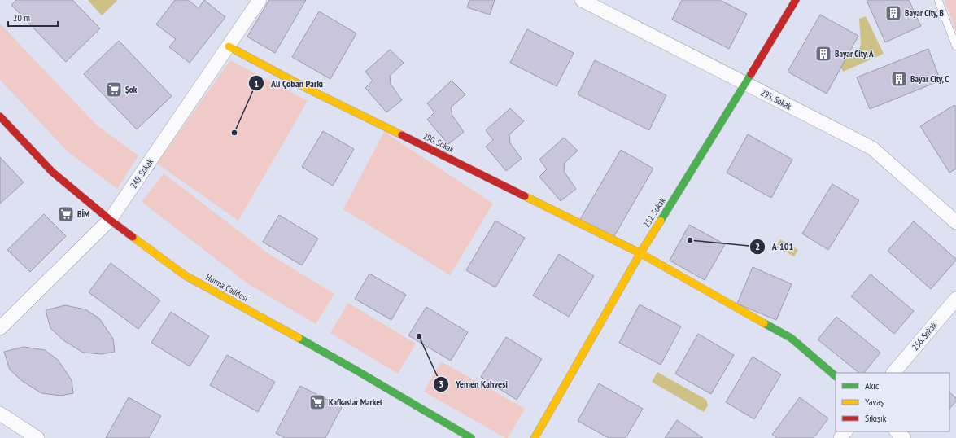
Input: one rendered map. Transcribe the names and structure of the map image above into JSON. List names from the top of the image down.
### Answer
{
  "streets": {
    "street": [
      "295. Sokak",
      "290. Sokak",
      "249. Sokak",
      "252. Sokak",
      "Hurma Caddesi",
      "256. Sokak"
    ]
  },
  "crossings": [
    ["295. Sokak", "252. Sokak"],
    ["290. Sokak", "249. Sokak"],
    ["290. Sokak", "252. Sokak"],
    ["249. Sokak", "Hurma Caddesi"]
  ],
  "places": {
    "building": ["Bayar City, B", "Bayar City, A", "Bayar City, C"],
    "supermarket": ["Şok", "BİM", "Kafkaslar Market"],
    "other": ["Ali Çoban Parkı", "A-101", "Yemen Kahvesi"]
  },
  "legend": ["Akıcı", "Yavaş", "Sıkışık"],
  "scale_bar": "20 m"
}
